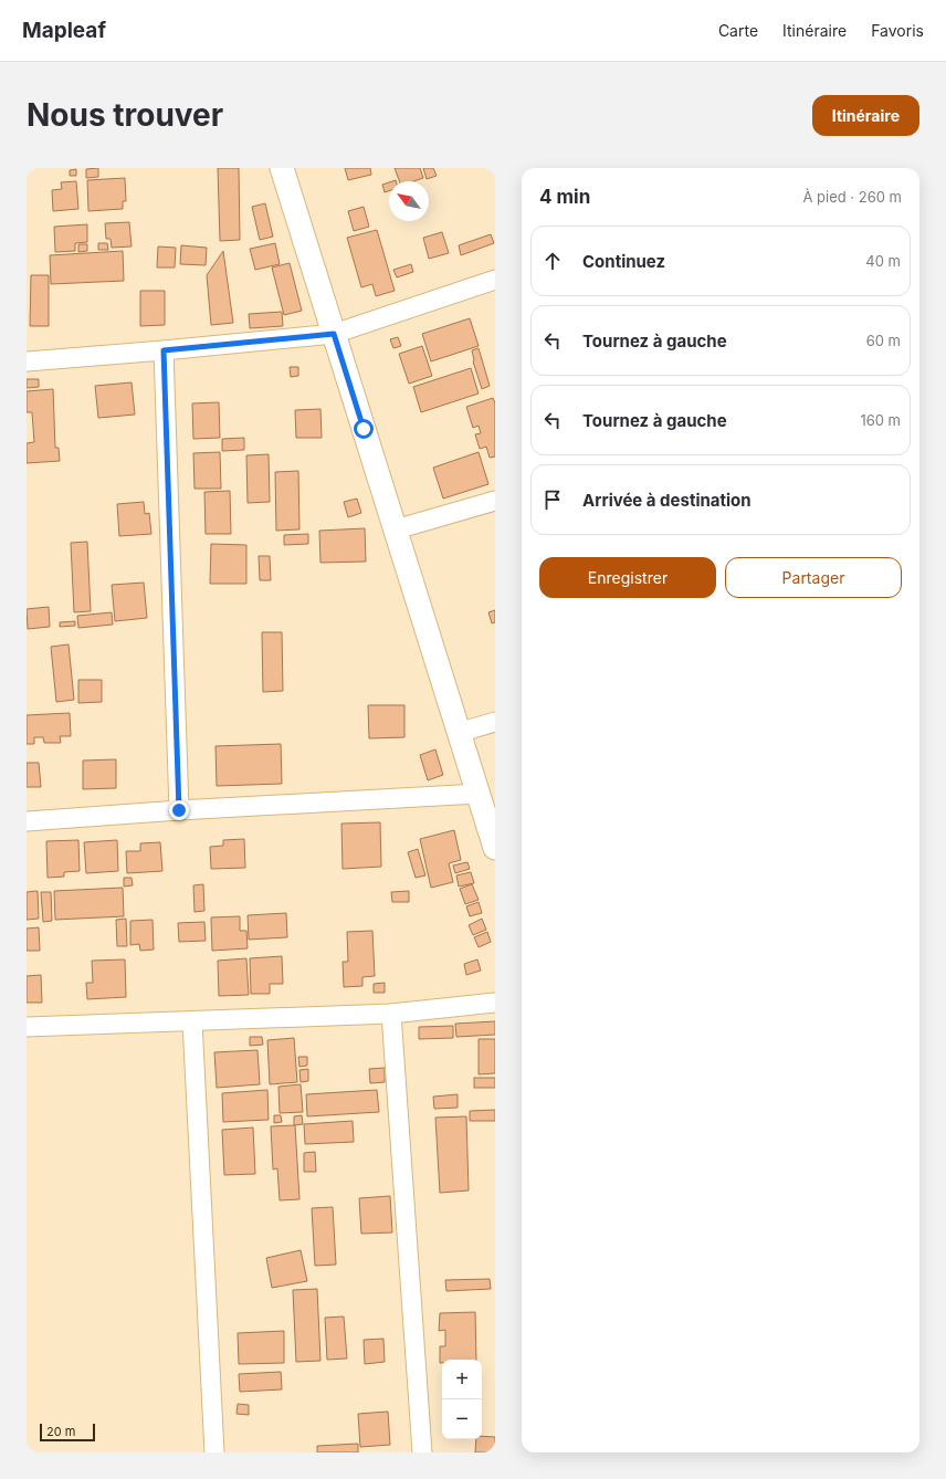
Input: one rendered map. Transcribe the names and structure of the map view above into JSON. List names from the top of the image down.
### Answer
{
  "scale_bar": "20 m",
  "north": "top left",
  "page": {
    "header": "Mapleaf",
    "nav": ["Carte", "Itinéraire", "Favoris"],
    "buttons": [
      "Itinéraire",
      ["Enregistrer", "Partager"]
    ],
    "title": "Nous trouver",
    "heading": ["4 min", "À pied · 260 m"],
    "list": [
      ["Continuez", "40 m"],
      ["Tournez à gauche", "60 m"],
      ["Tournez à gauche", "160 m"],
      "Arrivée à destination"
    ],
    "map_buttons": ["+", "−"],
    "scale": "20 m"
  }
}
